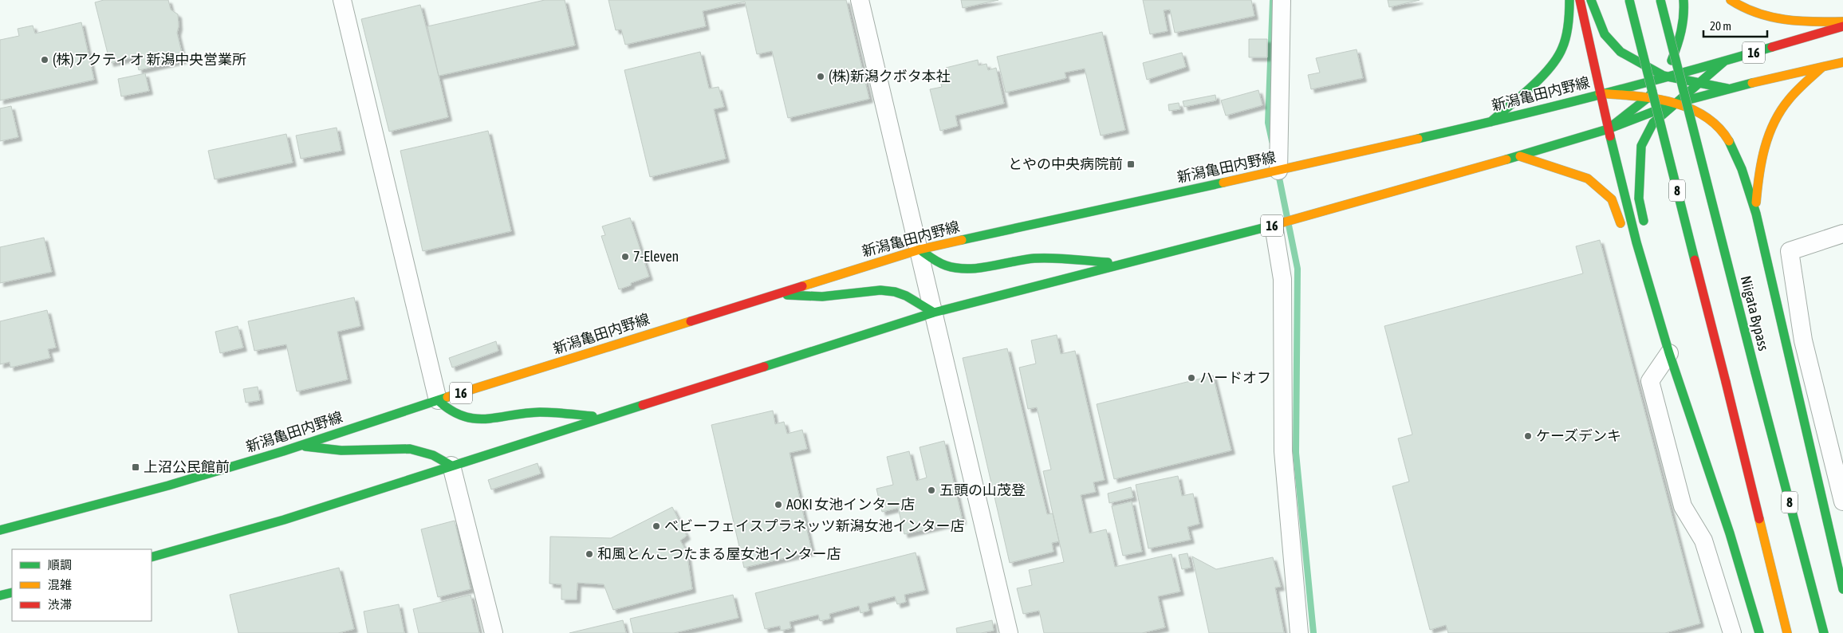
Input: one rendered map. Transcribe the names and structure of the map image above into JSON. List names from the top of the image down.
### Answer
{
  "streets": {
    "main road": [
      "16",
      "新潟亀田内野線",
      "8",
      "Niigata Bypass"
    ]
  },
  "places": {
    "other": [
      "(株)アクティオ 新潟中央営業所",
      "(株)新潟クボタ本社",
      "7-Eleven",
      "ハードオフ",
      "ケーズデンキ",
      "五頭の山茂登",
      "AOKI 女池インター店",
      "ベビーフェイスプラネッツ新潟女池インター店",
      "和風とんこつたまる屋女池インター店"
    ],
    "transit": ["とやの中央病院前", "上沼公民館前"]
  },
  "legend": ["順調", "混雑", "渋滞"],
  "scale_bar": "20 m"
}
